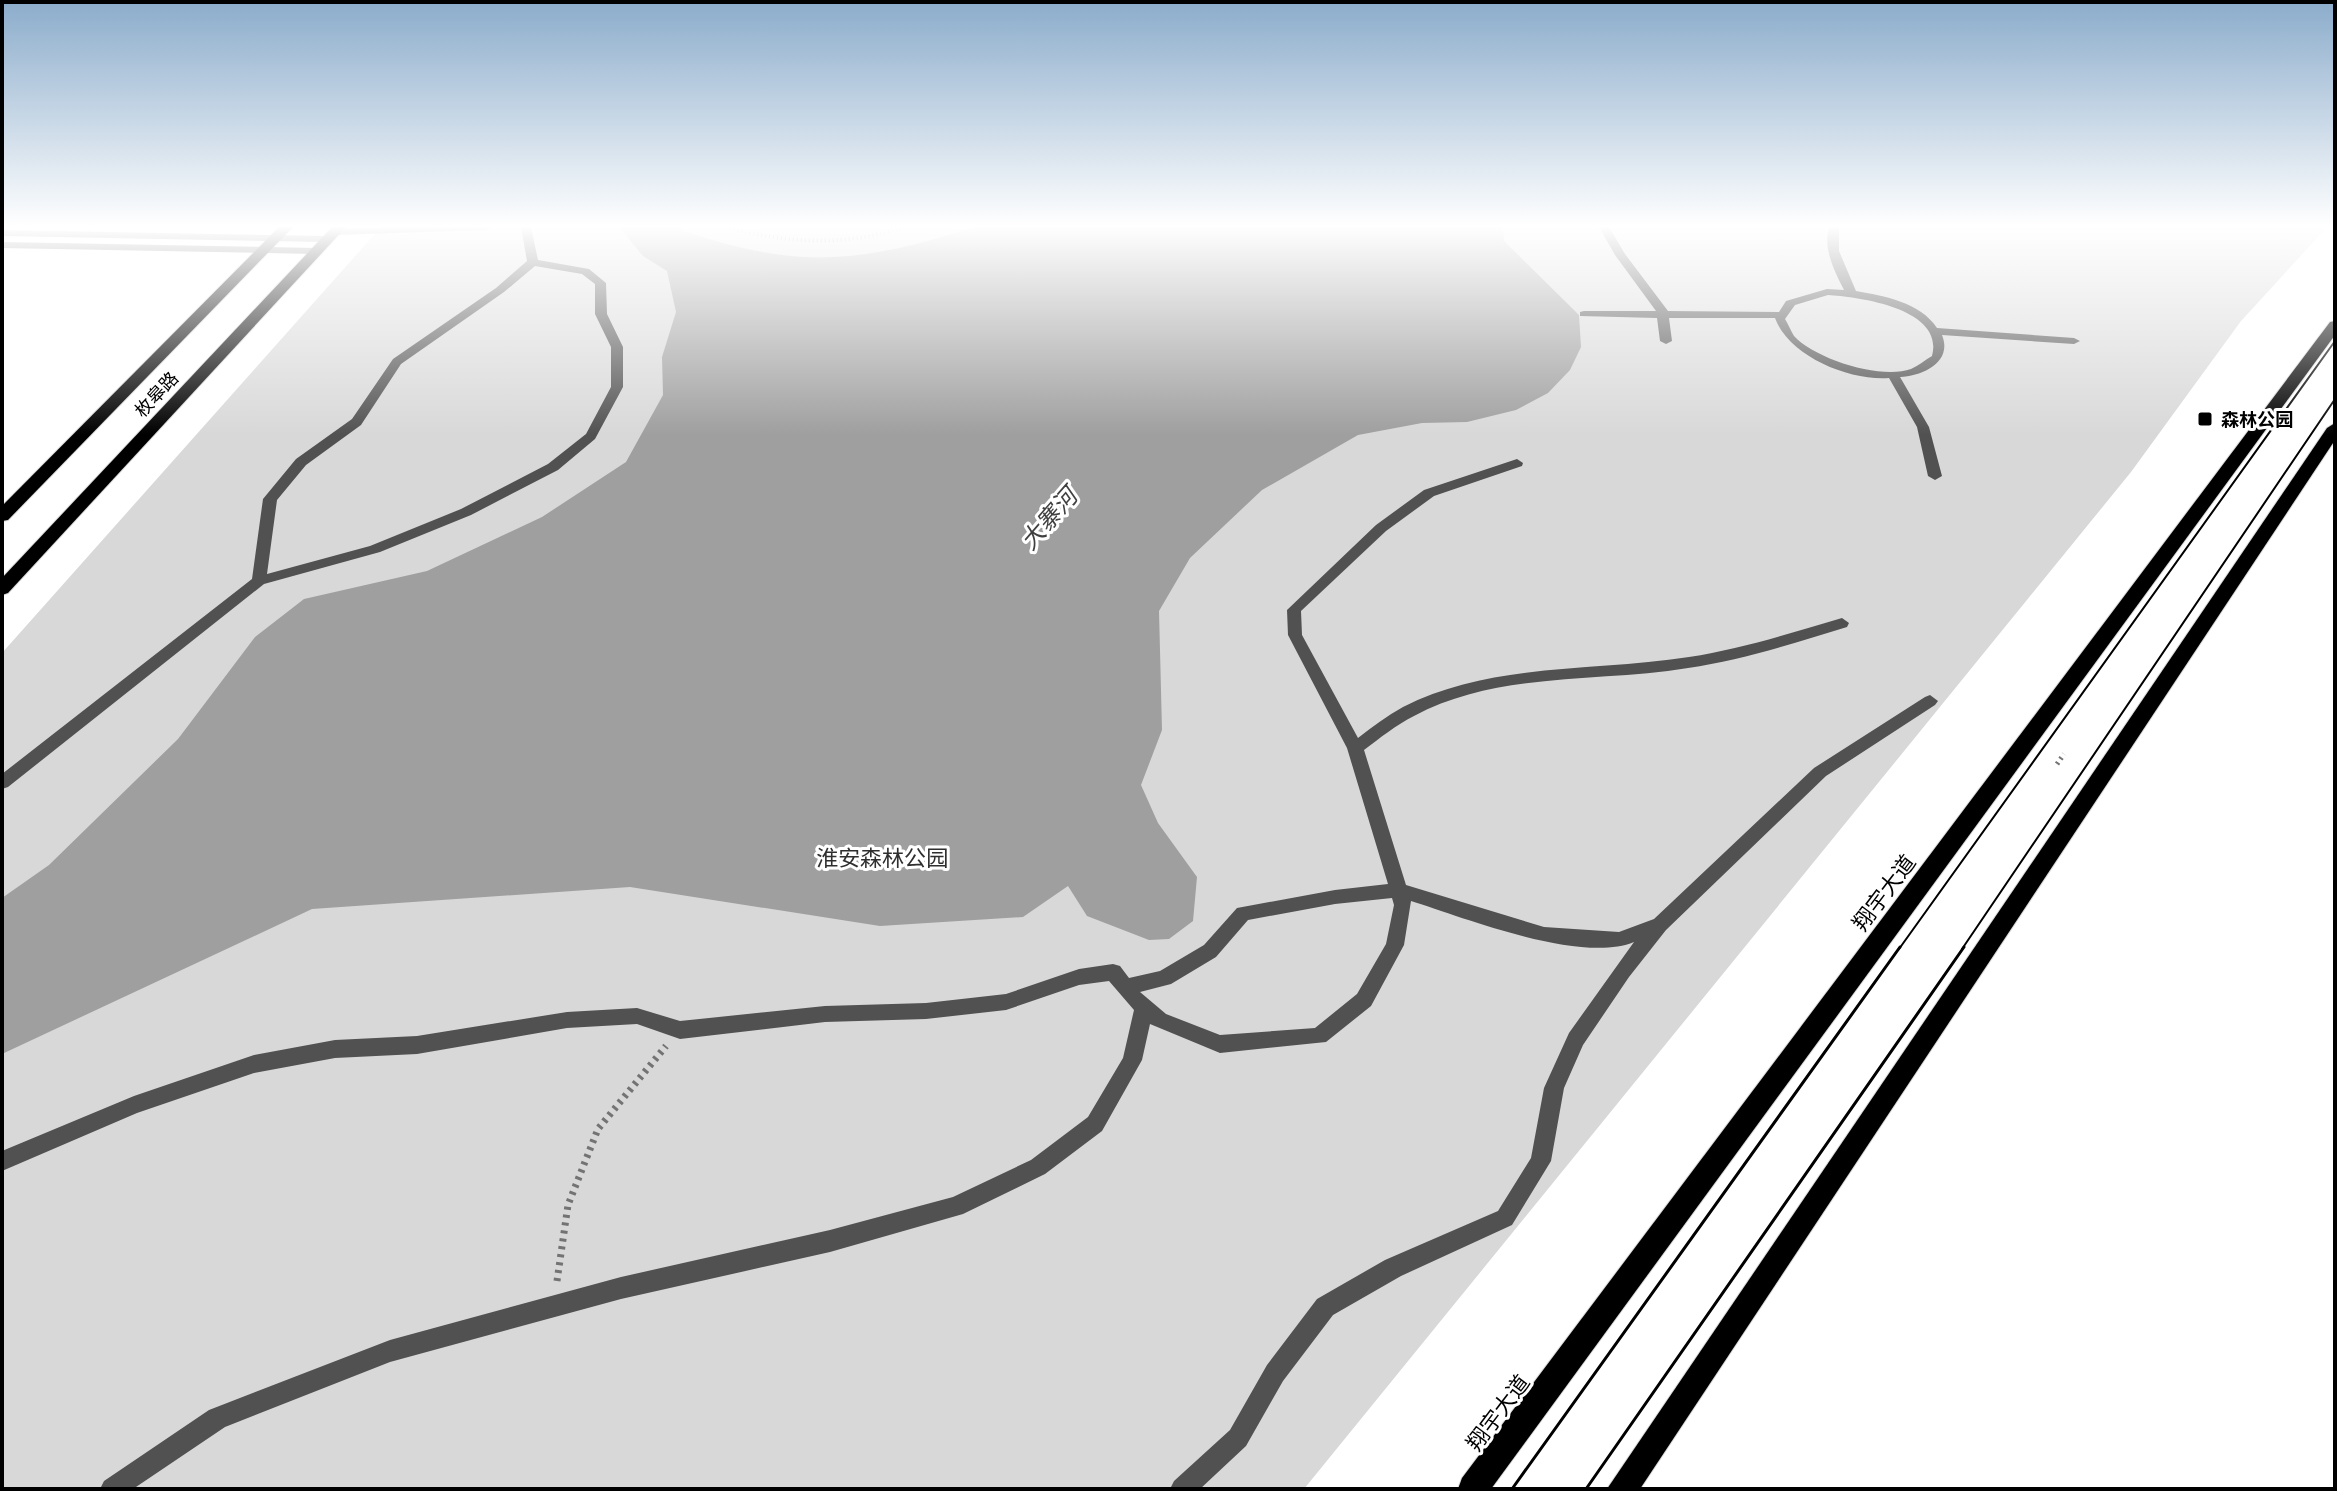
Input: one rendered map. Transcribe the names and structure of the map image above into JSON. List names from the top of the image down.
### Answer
{
  "streets": {
    "main road": ["枚皋路", "翔宇大道"]
  },
  "water": ["大寨河"],
  "parks": ["淮安森林公园"],
  "places": {
    "transit": ["森林公园"]
  }
}
